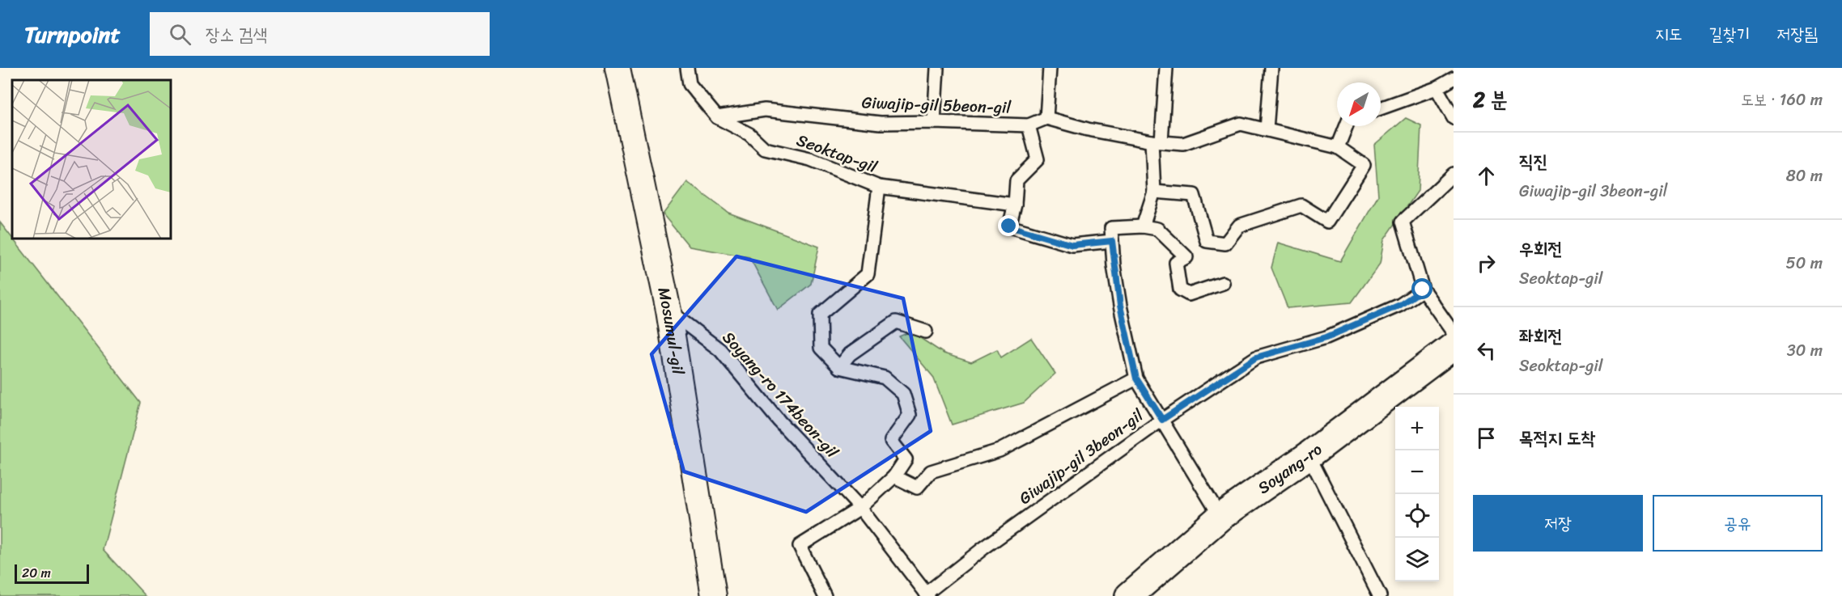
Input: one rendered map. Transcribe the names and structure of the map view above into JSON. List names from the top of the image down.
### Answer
{
  "streets": {
    "street": ["Mosumul-gil", "Soyang-ro"],
    "lane": [
      "Giwajip-gil 5beon-gil",
      "Seoktap-gil",
      "Soyang-ro 174beon-gil",
      "Giwajip-gil 3beon-gil"
    ]
  },
  "crossings": [
    ["Giwajip-gil 5beon-gil", "Seoktap-gil"],
    ["Mosumul-gil", "Soyang-ro 174beon-gil"],
    ["Soyang-ro 174beon-gil", "Giwajip-gil 3beon-gil"]
  ],
  "scale_bar": "20 m",
  "north": "bottom left",
  "page": {
    "header": "Turnpoint",
    "search": "장소 검색",
    "nav": ["지도", "길찾기", "저장됨"],
    "heading": ["2 분", "도보 · 160 m"],
    "list": [
      ["직진", "Giwajip-gil 3beon-gil", "80 m"],
      ["우회전", "Seoktap-gil", "50 m"],
      ["좌회전", "Seoktap-gil", "30 m"],
      "목적지 도착"
    ],
    "map_buttons": ["+", "−"],
    "buttons": ["저장", "공유"],
    "scale": "20 m"
  }
}
